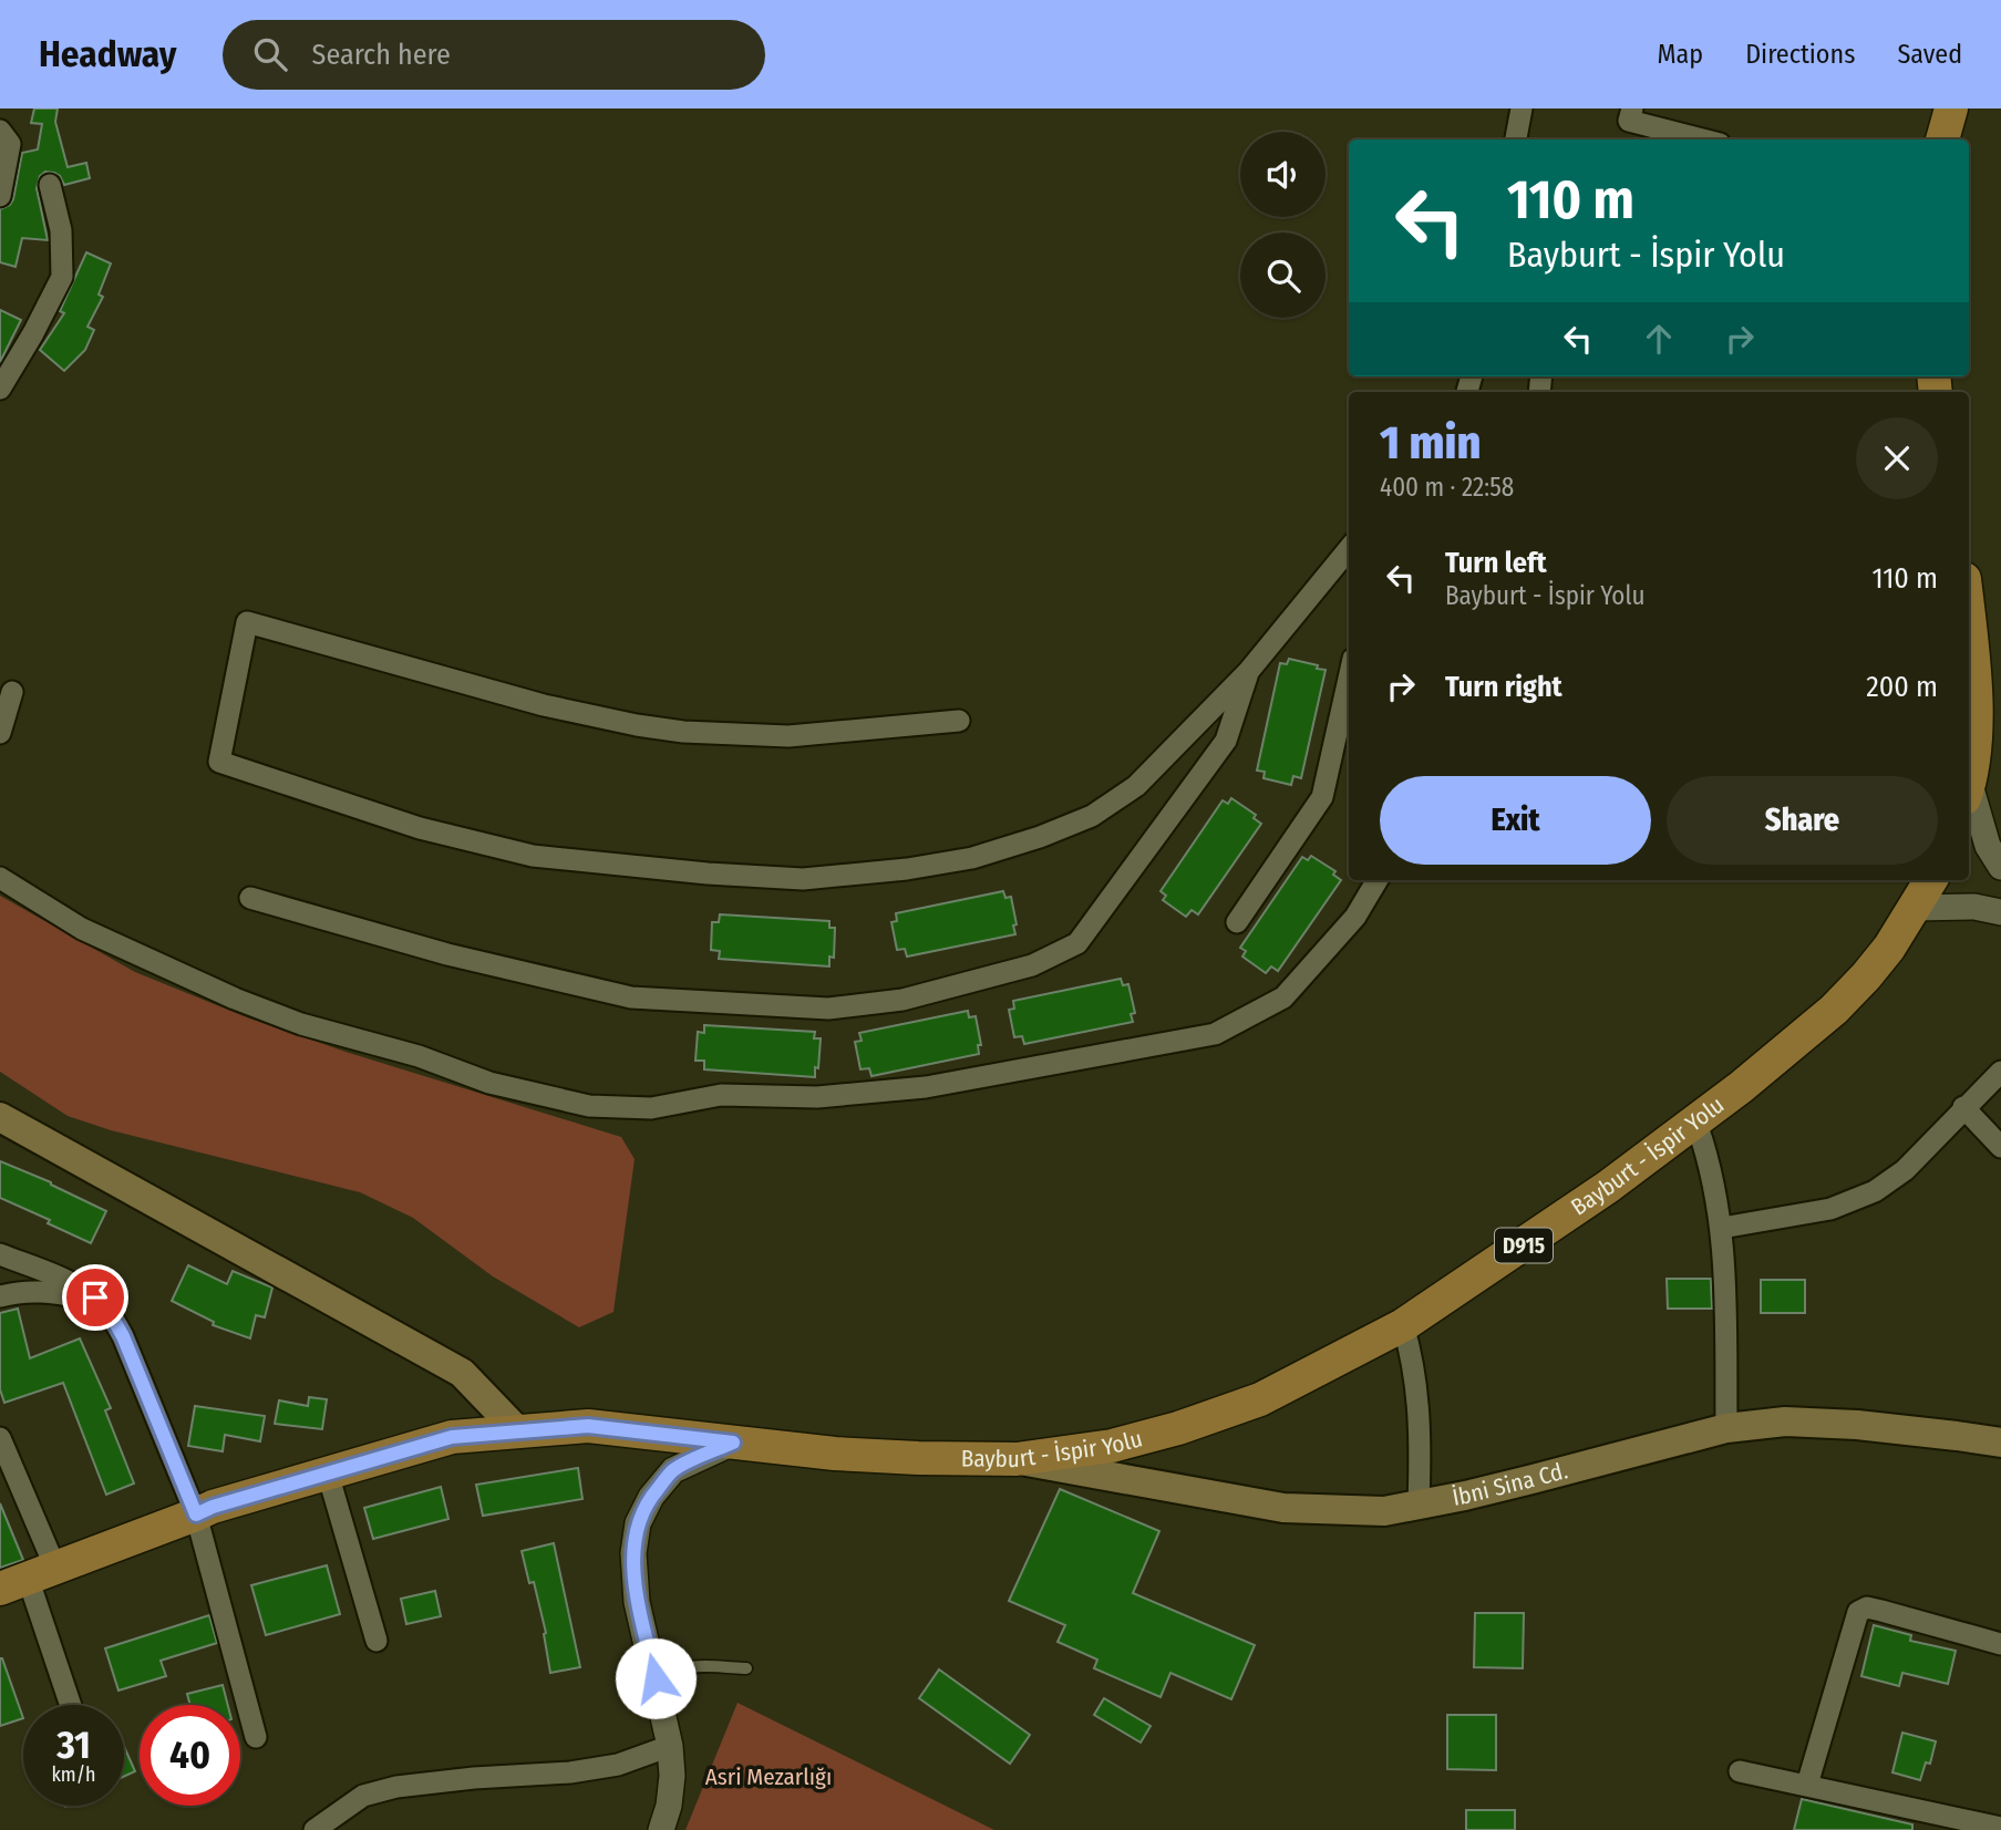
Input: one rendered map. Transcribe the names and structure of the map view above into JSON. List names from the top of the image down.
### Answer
{
  "streets": {
    "main road": ["Bayburt - İspir Yolu", "D915", "İbni Sina Cd."]
  },
  "crossings": [
    ["Bayburt - İspir Yolu", "İbni Sina Cd."]
  ],
  "parks": ["Asri Mezarlığı"],
  "page": {
    "header": "Headway",
    "search": "Search here",
    "nav": ["Map", "Directions", "Saved"],
    "turn": ["110 m", "Bayburt - İspir Yolu"],
    "heading": ["1 min", "400 m · 22:58"],
    "list": [
      {
        "name": "Turn left",
        "note": "Bayburt - İspir Yolu",
        "value": "110 m"
      },
      {
        "name": "Turn right",
        "value": "200 m"
      }
    ],
    "buttons": ["Exit", "Share"],
    "speed": "31 km/h",
    "limit": "40"
  }
}
